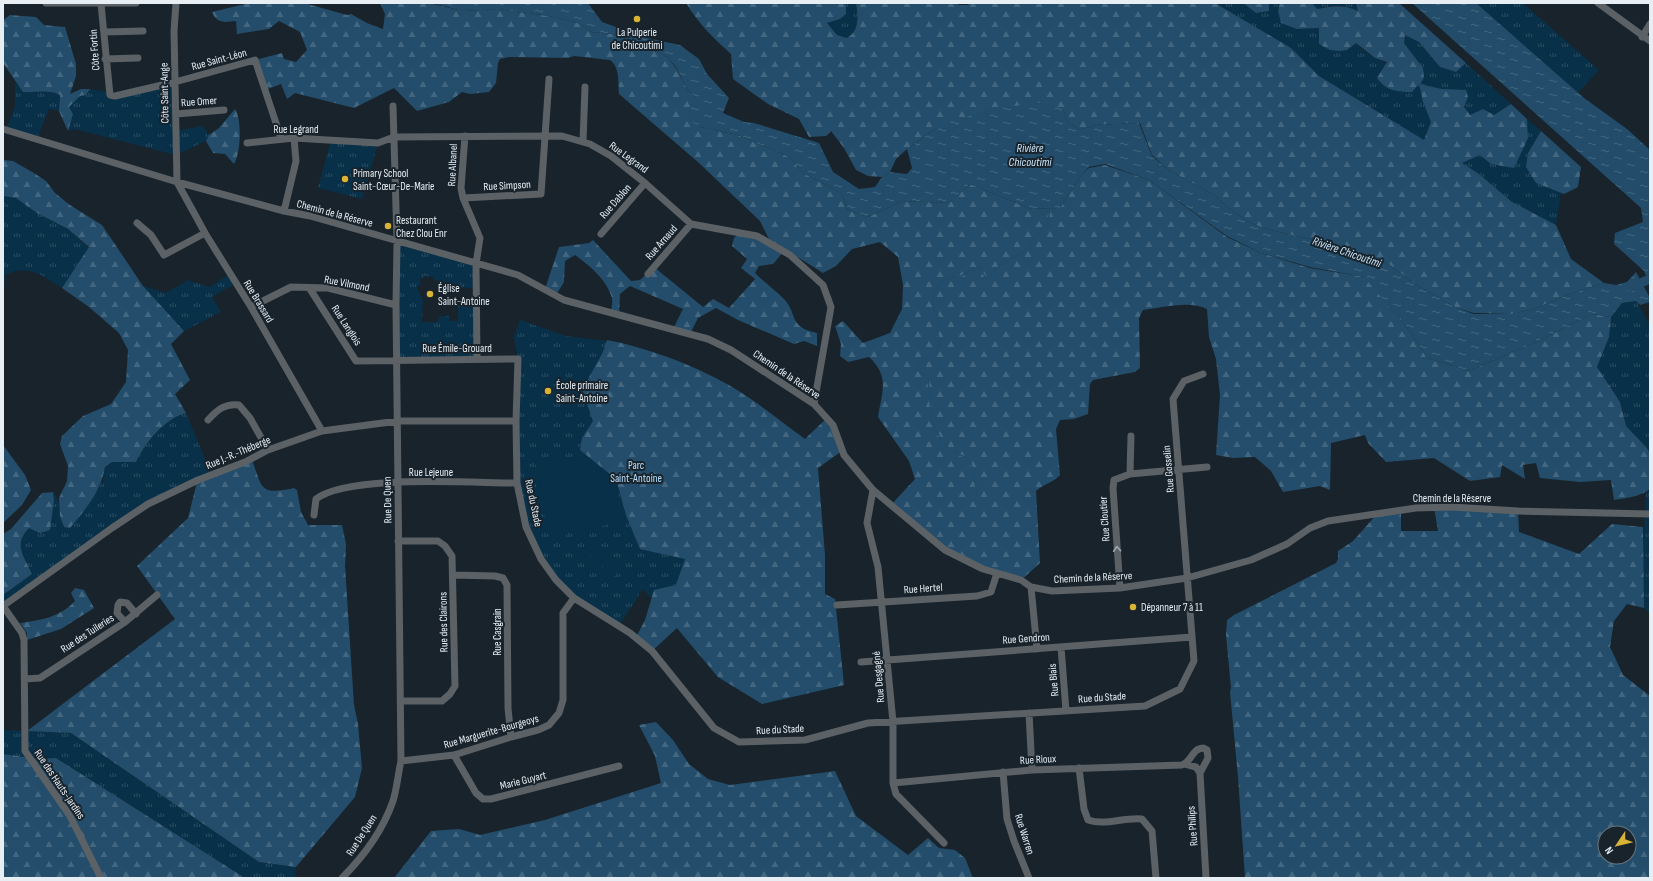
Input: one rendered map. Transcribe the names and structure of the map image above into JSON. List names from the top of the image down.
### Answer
{
  "streets": {
    "street": [
      "Côte Fortin",
      "Rue Saint-Léon",
      "Côte Saint-Ange",
      "Rue Omer",
      "Rue Legrand",
      "Rue Albanel",
      "Rue Simpson",
      "Rue Dablon",
      "Chemin de la Réserve",
      "Rue Arnaud",
      "Rue Vilmond",
      "Rue Brassard",
      "Rue Langlois",
      "Rue Émile-Grouard",
      "Rue J.-R.-Théberge",
      "Rue Gosselin",
      "Rue Lejeune",
      "Rue De Quen",
      "Rue du Stade",
      "Rue Cloutier",
      "Rue Hertel",
      "Rue des Clairons",
      "Rue Casgrain",
      "Rue des Tuileries",
      "Rue Gendron",
      "Rue Desgagné",
      "Rue Blais",
      "Rue Marguerite-Bourgeoys",
      "Rue Rioux",
      "Marie Guyart",
      "Rue des Hauts-Jardins",
      "Rue Philips",
      "Rue Warren"
    ]
  },
  "crossings": [
    ["Côte Fortin", "Rue Saint-Léon"],
    ["Rue Saint-Léon", "Côte Saint-Ange"],
    ["Rue Saint-Léon", "Rue Legrand"],
    ["Côte Saint-Ange", "Rue Omer"],
    ["Côte Saint-Ange", "Chemin de la Réserve"],
    ["Côte Saint-Ange", "Rue Brassard"],
    ["Rue Legrand", "Rue Albanel"],
    ["Rue Legrand", "Rue Simpson"],
    ["Rue Legrand", "Rue Dablon"],
    ["Rue Legrand", "Rue Arnaud"],
    ["Rue Legrand", "Rue De Quen"],
    ["Rue Albanel", "Rue Simpson"],
    ["Rue Albanel", "Chemin de la Réserve"],
    ["Rue Albanel", "Rue Émile-Grouard"],
    ["Chemin de la Réserve", "Rue Brassard"],
    ["Chemin de la Réserve", "Rue Gosselin"],
    ["Chemin de la Réserve", "Rue De Quen"],
    ["Chemin de la Réserve", "Rue du Stade"],
    ["Chemin de la Réserve", "Rue Cloutier"],
    ["Chemin de la Réserve", "Rue Hertel"],
    ["Chemin de la Réserve", "Rue Desgagné"],
    ["Rue Vilmond", "Rue Brassard"],
    ["Rue Vilmond", "Rue Langlois"],
    ["Rue Vilmond", "Rue De Quen"],
    ["Rue Brassard", "Rue J.-R.-Théberge"],
    ["Rue Langlois", "Rue Émile-Grouard"],
    ["Rue Langlois", "Rue De Quen"],
    ["Rue Émile-Grouard", "Rue De Quen"],
    ["Rue Émile-Grouard", "Rue du Stade"],
    ["Rue J.-R.-Théberge", "Rue De Quen"],
    ["Rue J.-R.-Théberge", "Rue du Stade"],
    ["Rue J.-R.-Théberge", "Rue des Hauts-Jardins"],
    ["Rue Gosselin", "Rue du Stade"],
    ["Rue Lejeune", "Rue De Quen"],
    ["Rue Lejeune", "Rue du Stade"],
    ["Rue De Quen", "Rue des Clairons"],
    ["Rue De Quen", "Rue Marguerite-Bourgeoys"],
    ["Rue du Stade", "Rue Gendron"],
    ["Rue du Stade", "Rue Desgagné"],
    ["Rue du Stade", "Rue Blais"],
    ["Rue du Stade", "Rue Marguerite-Bourgeoys"],
    ["Rue Hertel", "Rue Desgagné"],
    ["Rue des Clairons", "Rue Casgrain"],
    ["Rue Casgrain", "Rue Marguerite-Bourgeoys"],
    ["Rue des Tuileries", "Rue des Hauts-Jardins"],
    ["Rue Gendron", "Rue Desgagné"],
    ["Rue Gendron", "Rue Blais"],
    ["Rue Desgagné", "Rue Rioux"],
    ["Rue Marguerite-Bourgeoys", "Marie Guyart"],
    ["Rue Rioux", "Rue Warren"]
  ],
  "one_way": ["Rue Cloutier"],
  "water": ["Rivière Chicoutimi"],
  "parks": ["Parc Saint-Antoine"],
  "places": [
    "La Pulperie de Chicoutimi",
    "Primary School Saint-Cœur-De-Marie",
    "Restaurant Chez Clou Enr",
    "Église Saint-Antoine",
    "École primaire Saint-Antoine",
    "Dépanneur 7 à 11"
  ],
  "north": "bottom left"
}
